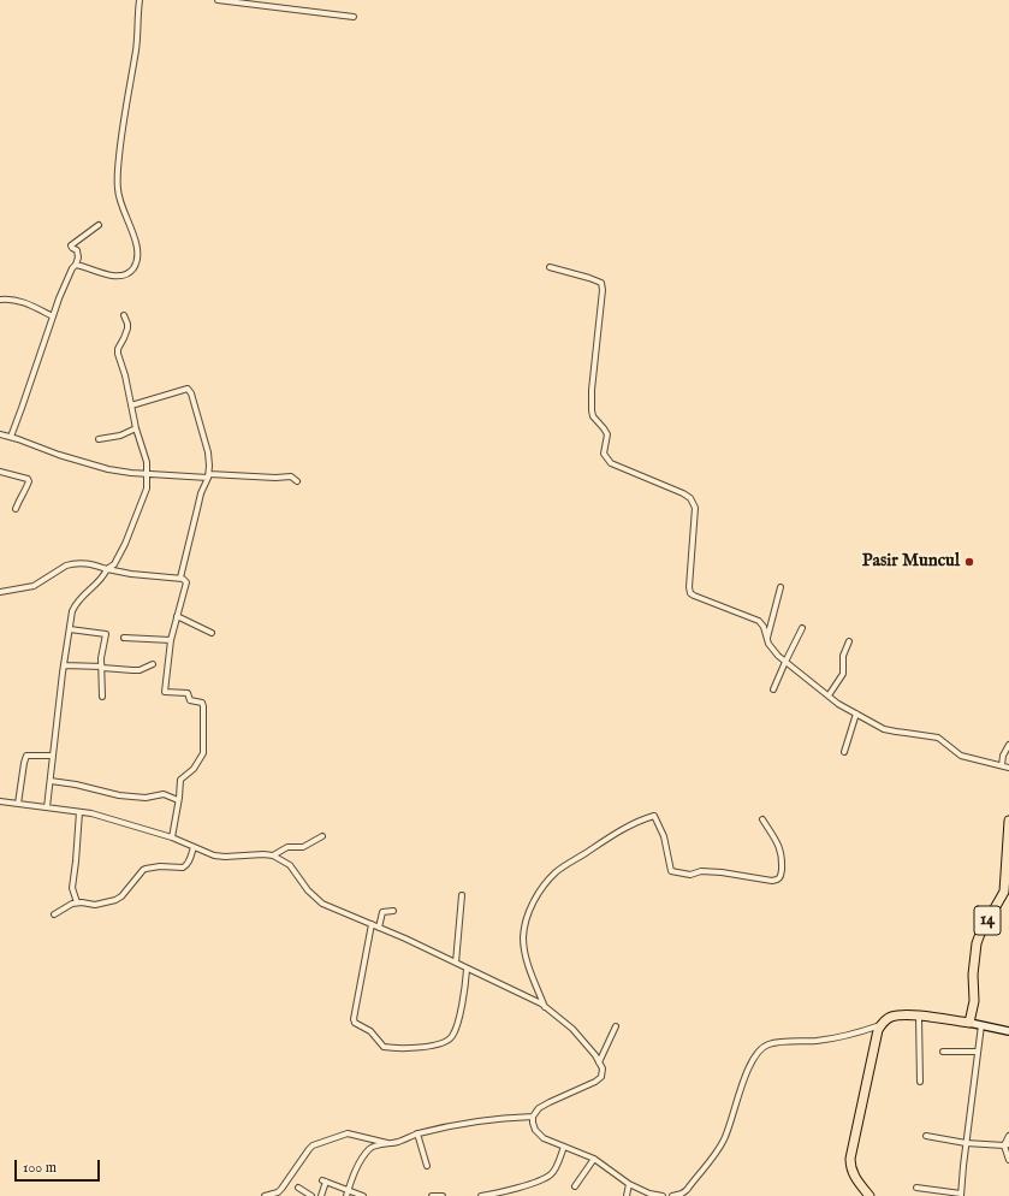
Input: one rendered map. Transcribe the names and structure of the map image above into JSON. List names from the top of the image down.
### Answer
{
  "streets": {
    "highway": ["14"]
  },
  "places": ["Pasir Muncul"],
  "scale_bar": "100 m"
}
